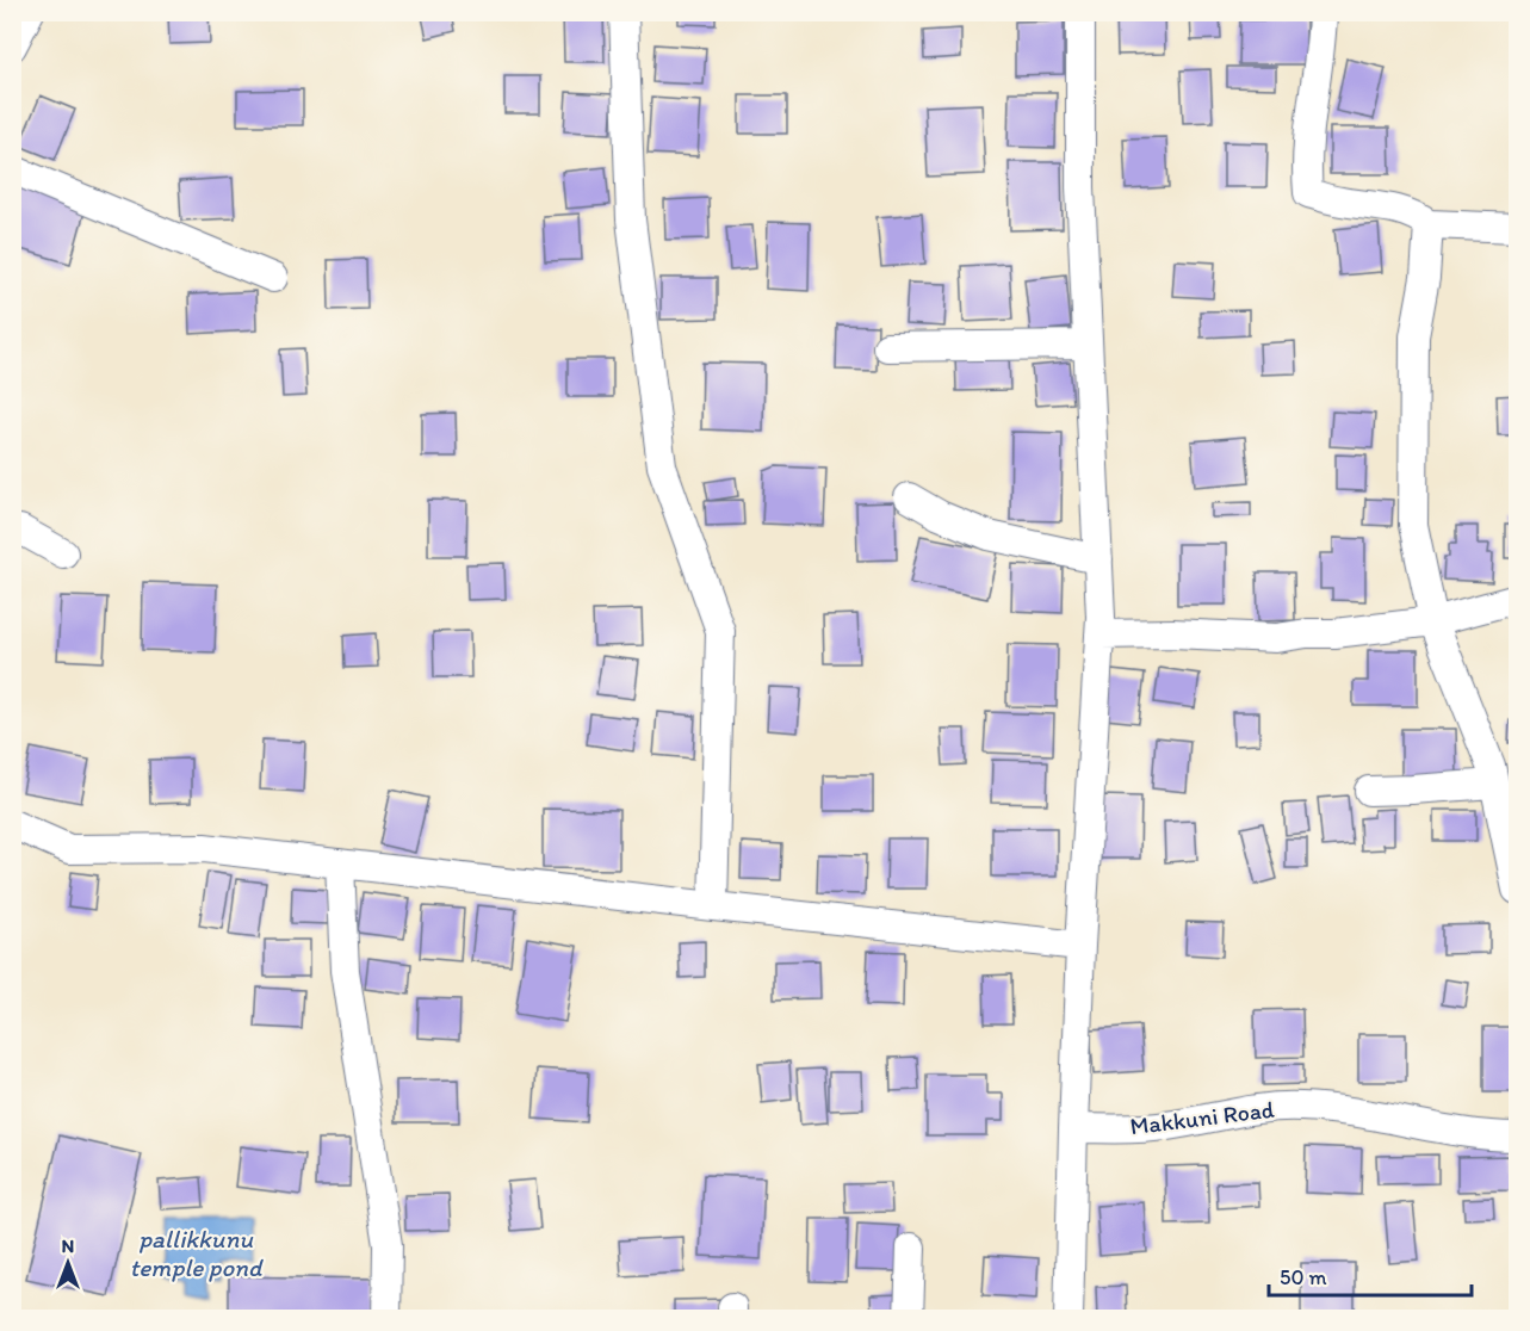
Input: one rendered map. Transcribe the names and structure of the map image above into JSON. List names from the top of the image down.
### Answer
{
  "streets": {
    "street": ["Makkuni Road"]
  },
  "water": ["pallikkunu temple pond"],
  "scale_bar": "50 m",
  "north": "top"
}
